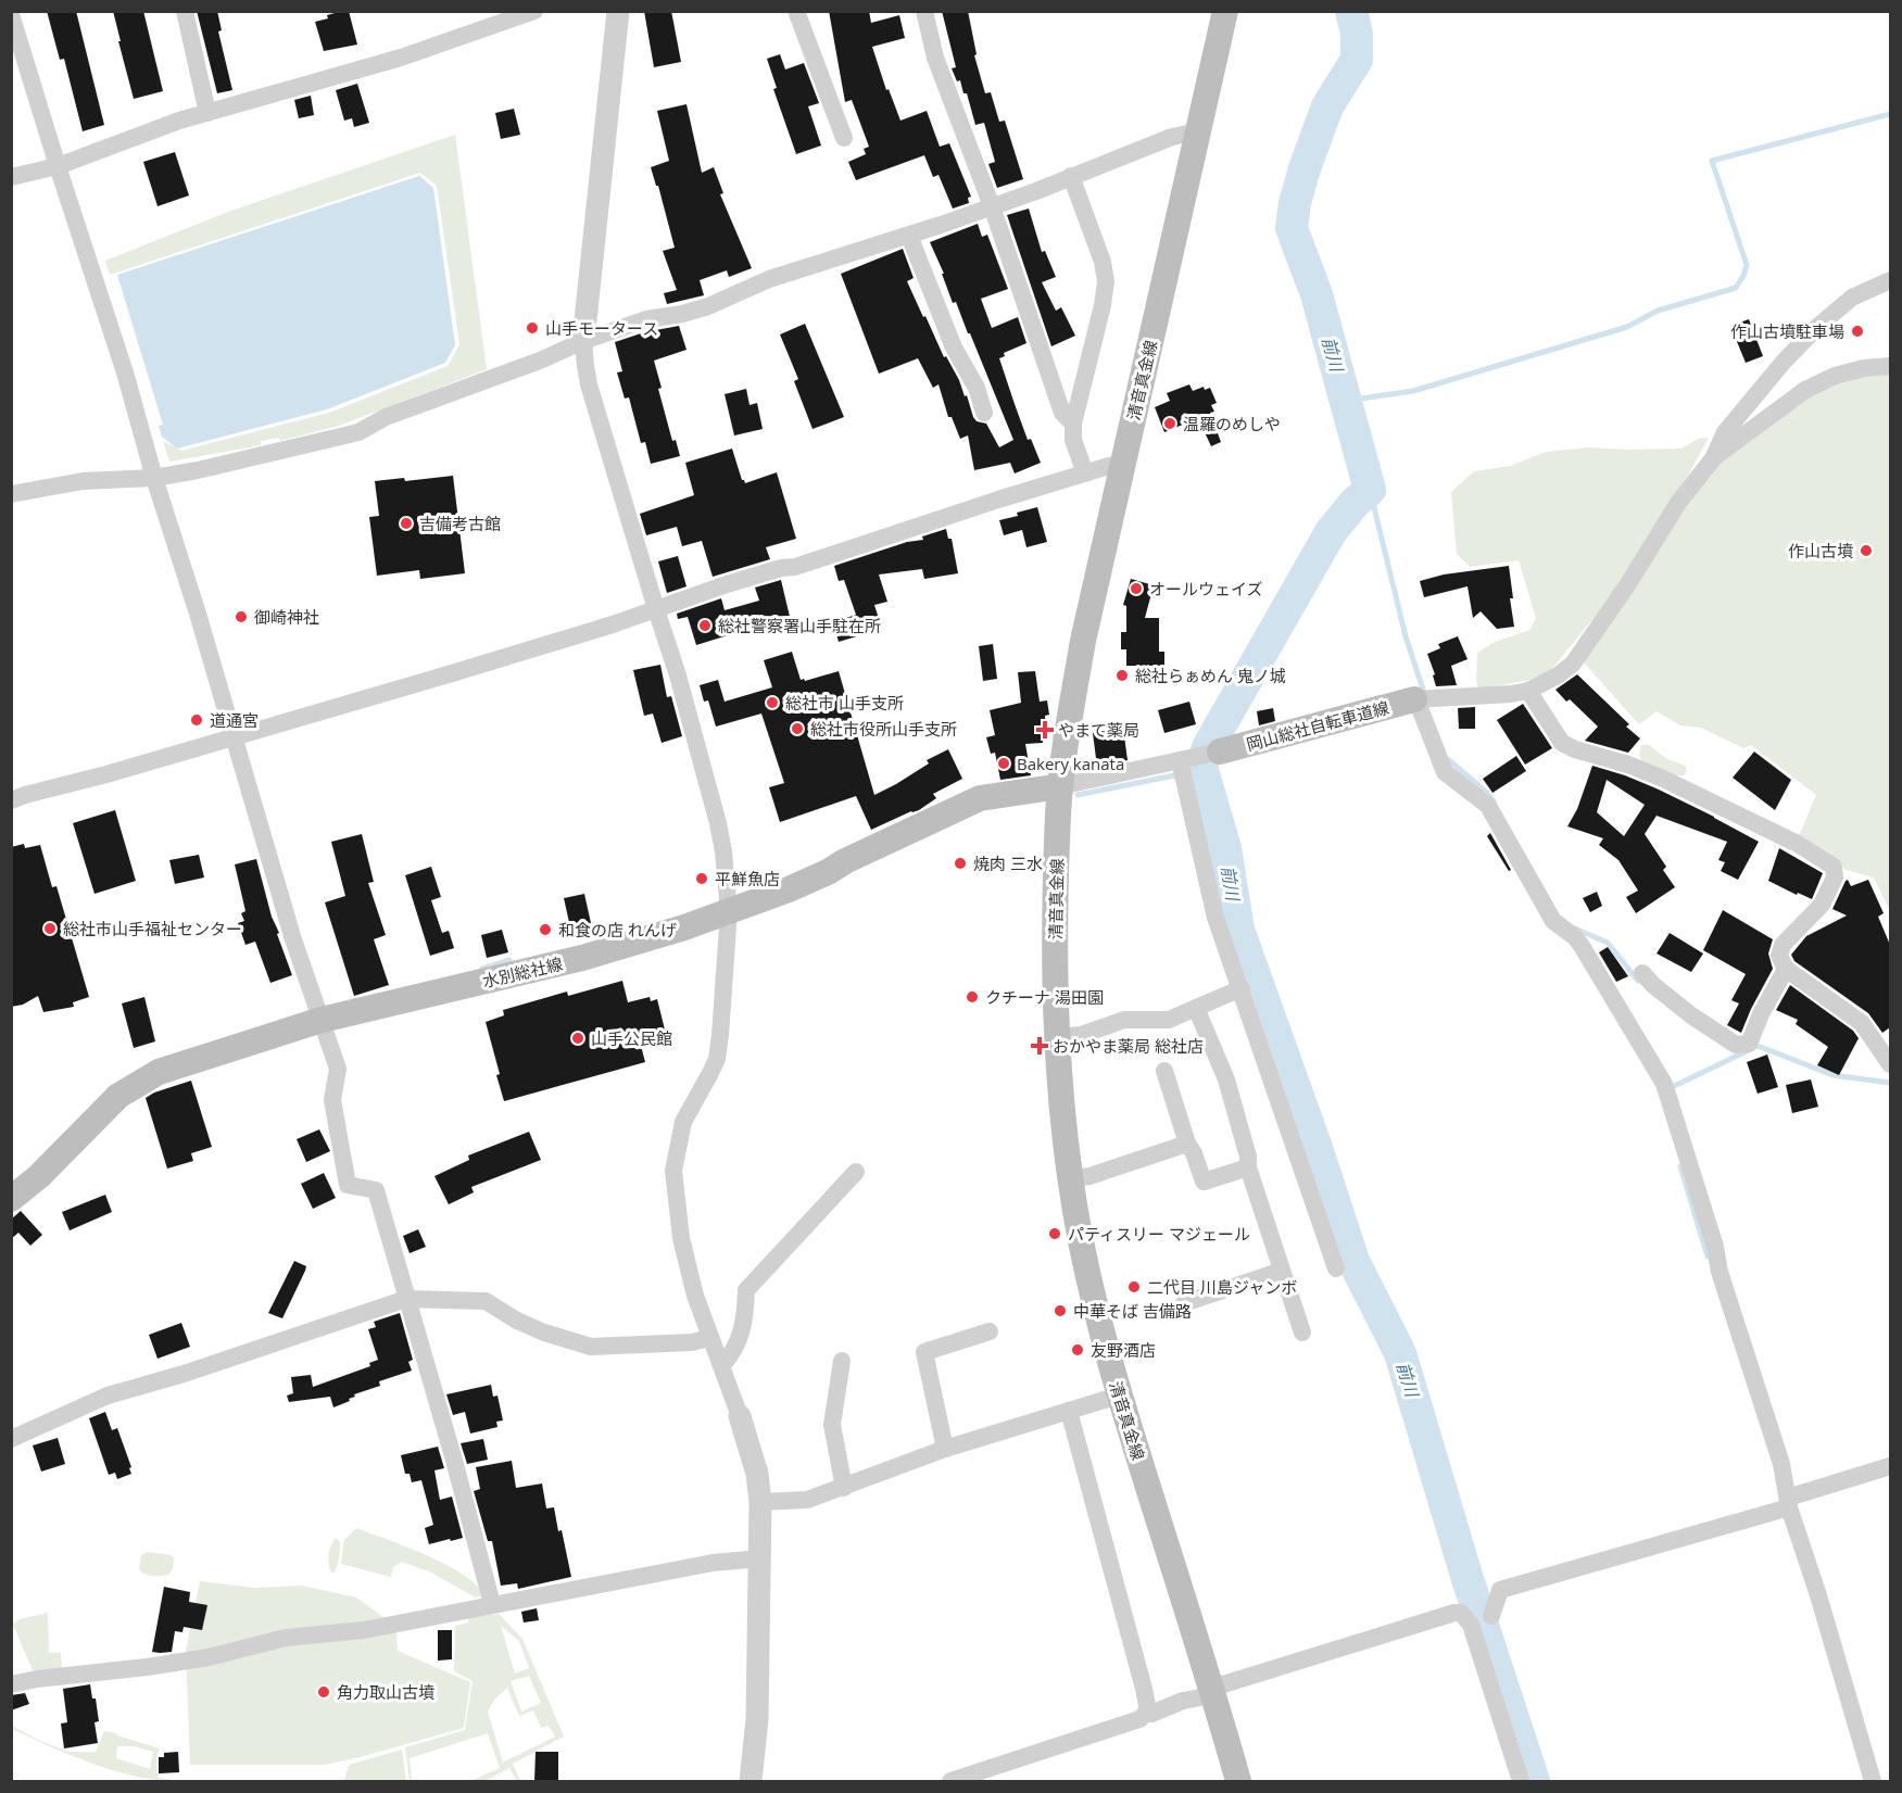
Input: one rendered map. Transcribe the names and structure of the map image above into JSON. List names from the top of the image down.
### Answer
{
  "streets": {
    "main road": ["清音真金線", "岡山総社自転車道線", "水別総社線"]
  },
  "crossings": [
    ["清音真金線", "水別総社線"]
  ],
  "water": ["前川"],
  "places": {
    "other": [
      "山手モータース",
      "作山古墳駐車場",
      "温羅のめしや",
      "吉備考古館",
      "作山古墳",
      "オールウェイズ",
      "御崎神社",
      "総社警察署山手駐在所",
      "総社らぁめん 鬼ノ城",
      "総社市 山手支所",
      "道通宮",
      "総社市役所山手支所",
      "Bakery kanata",
      "焼肉 三水",
      "平鮮魚店",
      "総社市山手福祉センター",
      "和食の店 れんげ",
      "クチーナ 湯田園",
      "山手公民館",
      "パティスリー マジェール",
      "二代目 川島ジャンボ",
      "中華そば 吉備路",
      "友野酒店",
      "角力取山古墳"
    ],
    "health": ["やまて薬局", "おかやま薬局 総社店"]
  }
}
